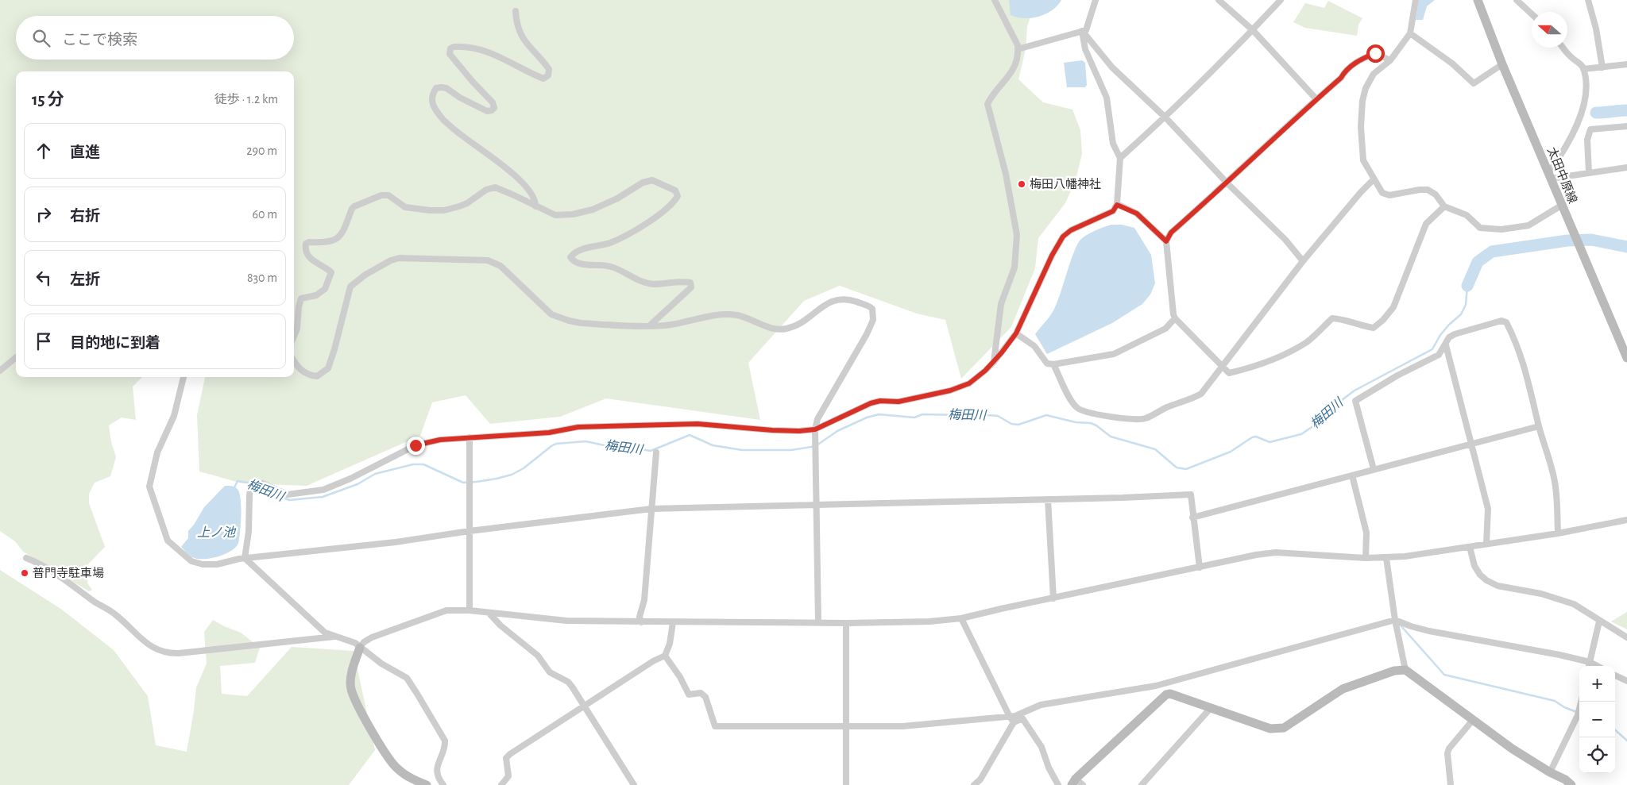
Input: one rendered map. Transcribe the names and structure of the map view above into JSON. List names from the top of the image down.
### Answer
{
  "streets": {
    "street": ["太田中原線"]
  },
  "water": ["梅田川", "上ノ池"],
  "places": ["梅田八幡神社", "普門寺駐車場"],
  "north": "left",
  "page": {
    "search": "ここで検索",
    "heading": ["15 分", "徒歩 · 1.2 km"],
    "list": [
      ["直進", "290 m"],
      ["右折", "60 m"],
      ["左折", "830 m"],
      "目的地に到着"
    ],
    "map_buttons": ["+", "−"]
  }
}
